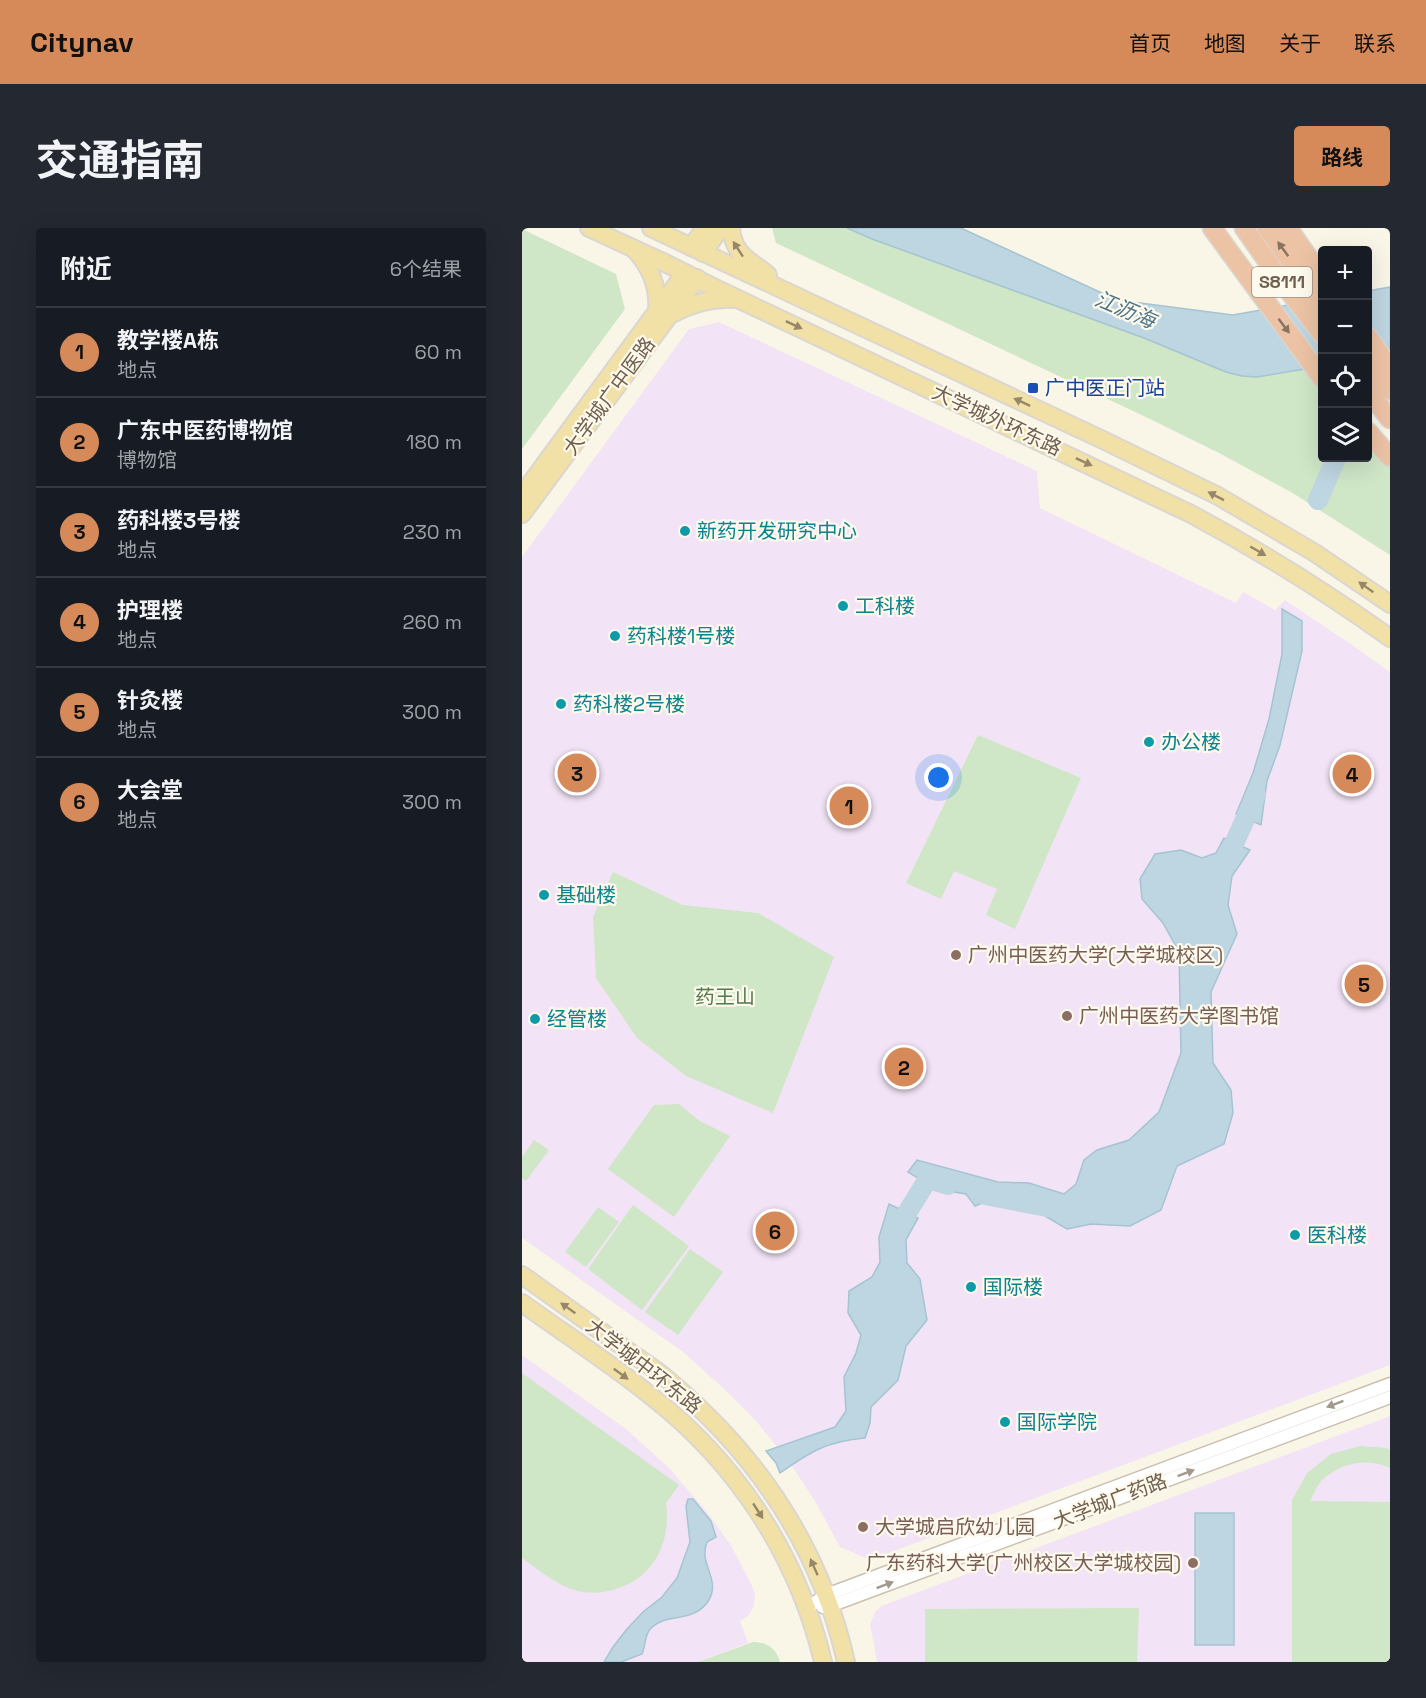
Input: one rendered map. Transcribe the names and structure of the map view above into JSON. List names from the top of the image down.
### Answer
{
  "streets": {
    "highway": ["S8111"],
    "main road": ["大学城广中医路", "大学城外环东路", "大学城中环东路"],
    "street": ["大学城广药路"]
  },
  "crossings": [
    ["大学城广中医路", "大学城外环东路"],
    ["大学城中环东路", "大学城广药路"]
  ],
  "water": ["江沥海"],
  "parks": ["药王山"],
  "places": {
    "transit": ["广中医正门站"],
    "other": [
      "新药开发研究中心",
      "工科楼",
      "药科楼1号楼",
      "药科楼2号楼",
      "办公楼",
      "基础楼",
      "广州中医药大学(大学城校区)",
      "广州中医药大学图书馆",
      "经管楼",
      "医科楼",
      "国际楼",
      "国际学院",
      "大学城启欣幼儿园",
      "广东药科大学(广州校区大学城校园)"
    ]
  },
  "page": {
    "header": "Citynav",
    "nav": [
      "首页",
      "地图",
      "关于",
      "联系"
    ],
    "title": "交通指南",
    "buttons": "路线",
    "heading": ["附近", "6个结果"],
    "map_buttons": ["+", "−"],
    "list": [
      {
        "mark": "1",
        "name": "教学楼A栋",
        "note": "地点",
        "value": "60 m"
      },
      {
        "mark": "2",
        "name": "广东中医药博物馆",
        "note": "博物馆",
        "value": "180 m"
      },
      {
        "mark": "3",
        "name": "药科楼3号楼",
        "note": "地点",
        "value": "230 m"
      },
      {
        "mark": "4",
        "name": "护理楼",
        "note": "地点",
        "value": "260 m"
      },
      {
        "mark": "5",
        "name": "针灸楼",
        "note": "地点",
        "value": "300 m"
      },
      {
        "mark": "6",
        "name": "大会堂",
        "note": "地点",
        "value": "300 m"
      }
    ],
    "pins": [
      "3",
      "4",
      "1",
      "5",
      "2",
      "6"
    ]
  }
}
